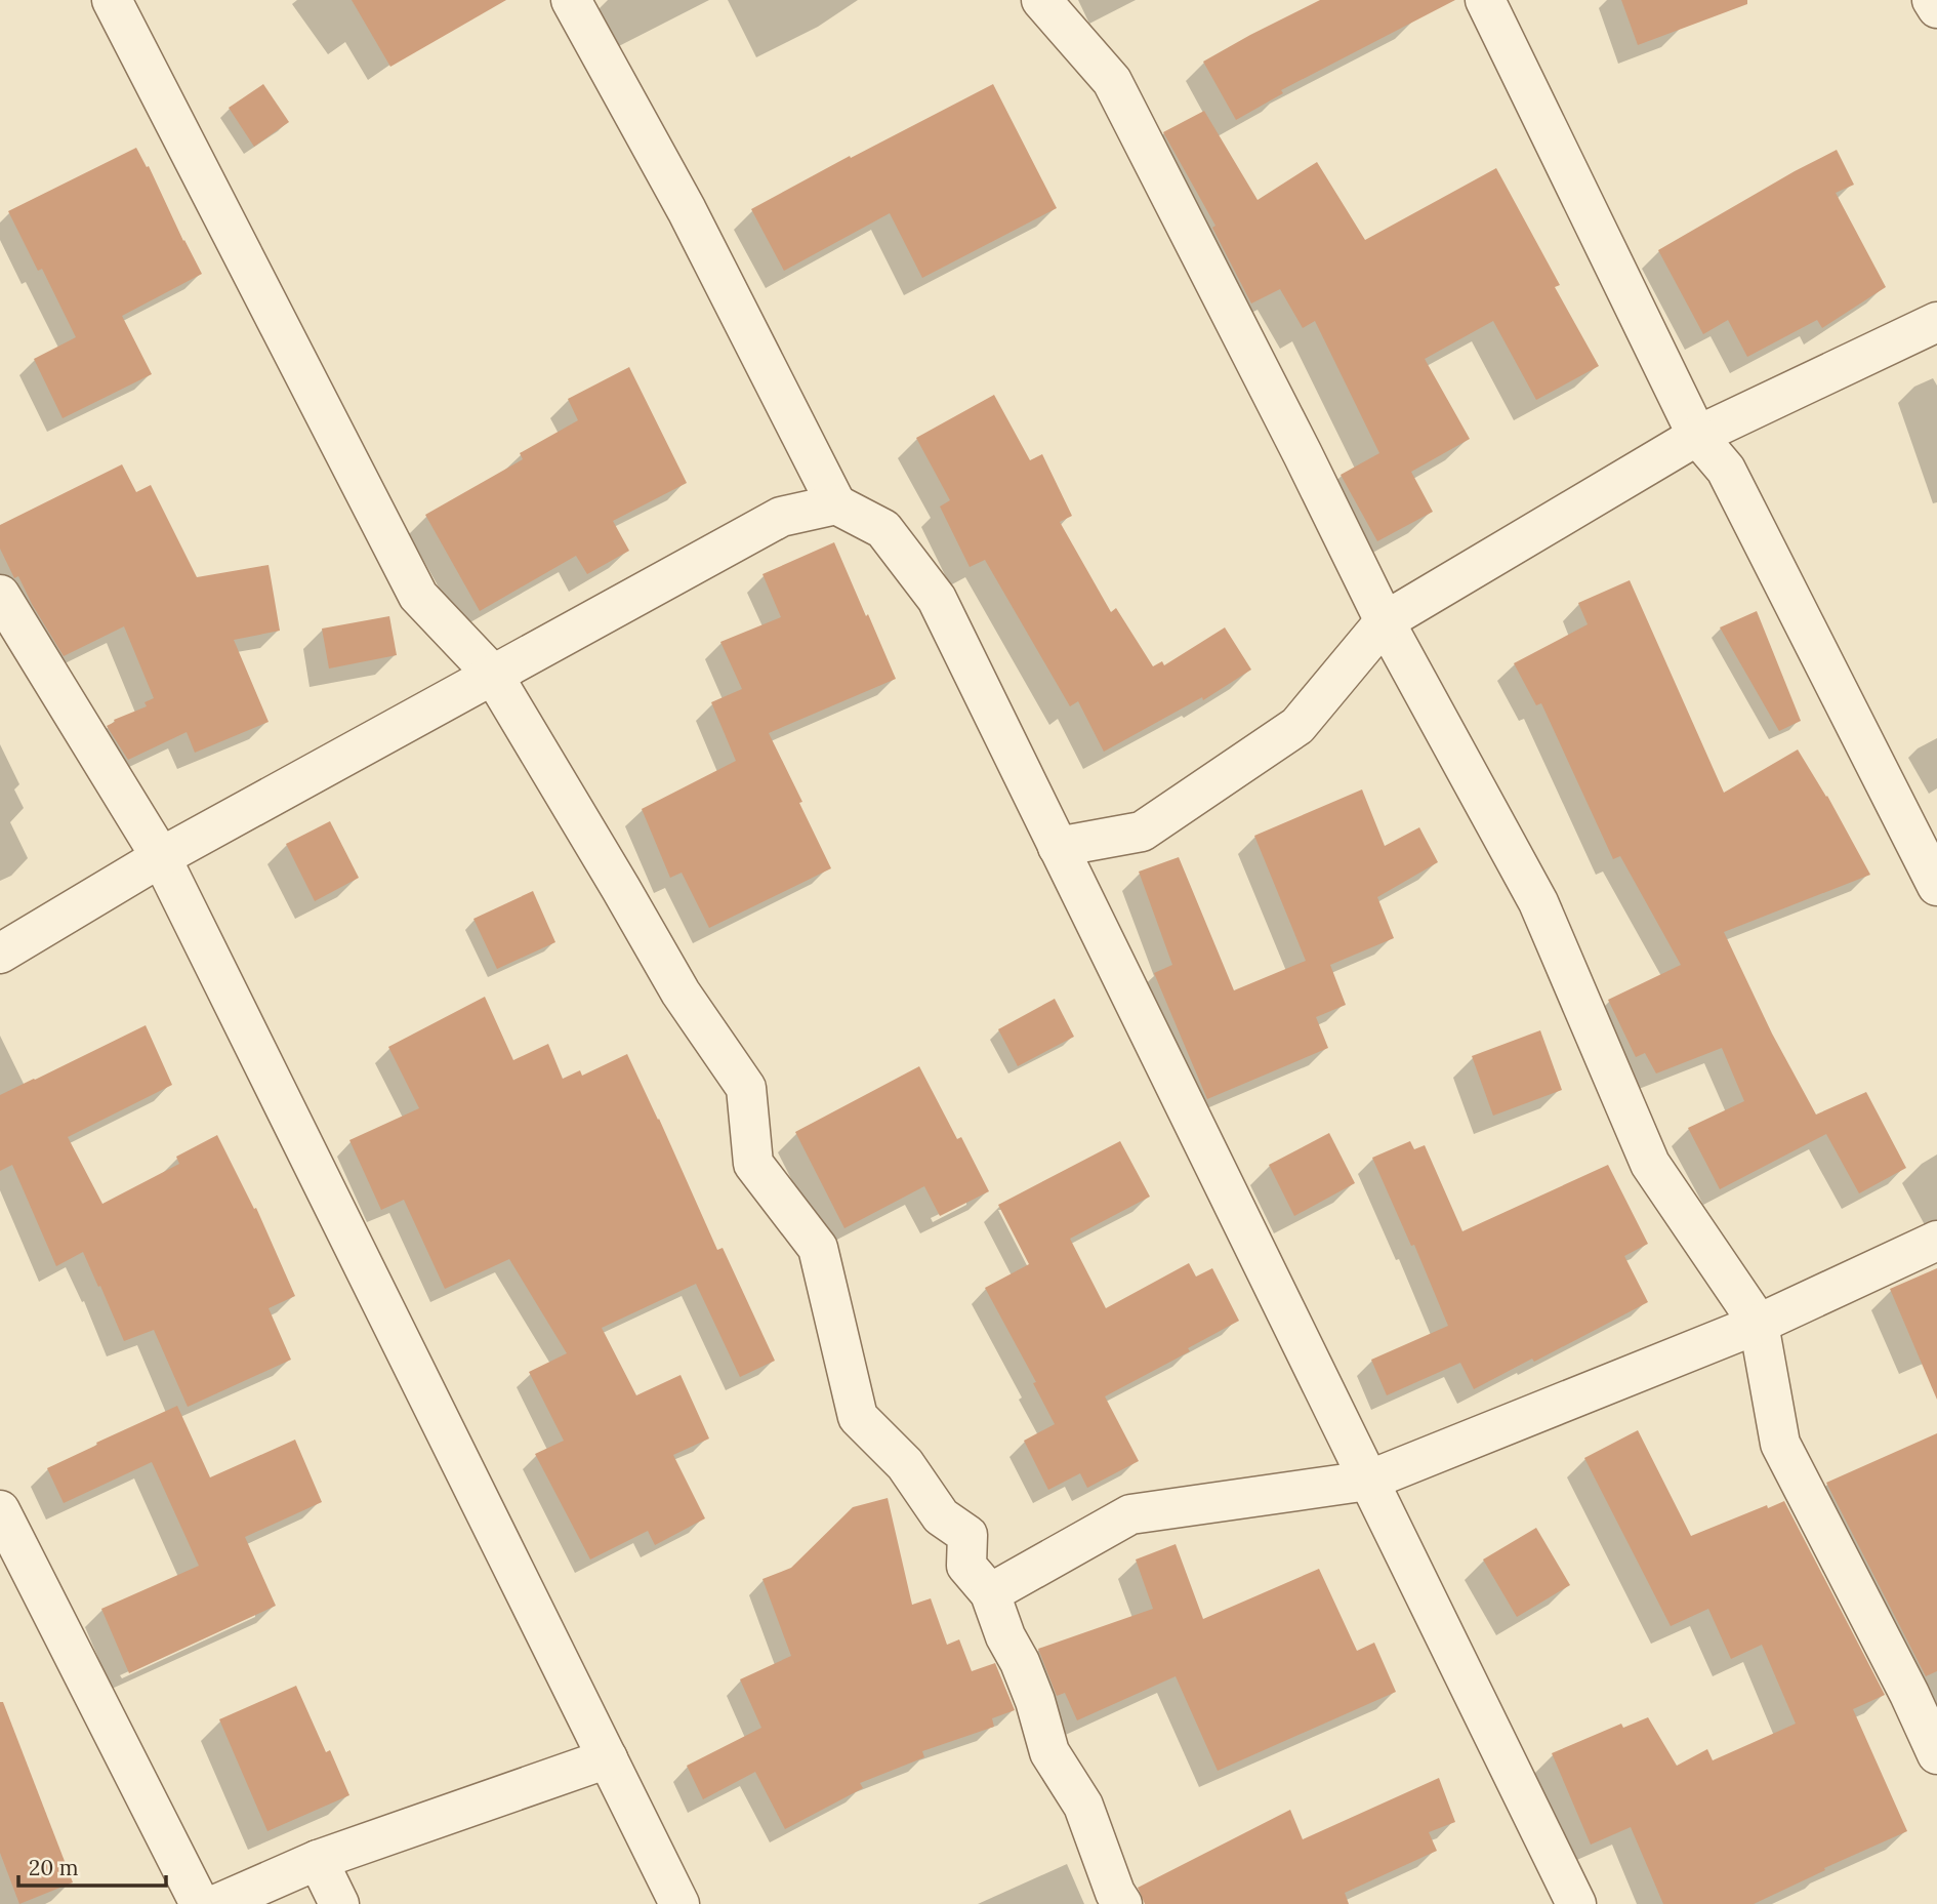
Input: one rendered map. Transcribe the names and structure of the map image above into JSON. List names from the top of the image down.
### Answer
{
  "scale_bar": "20 m"
}
